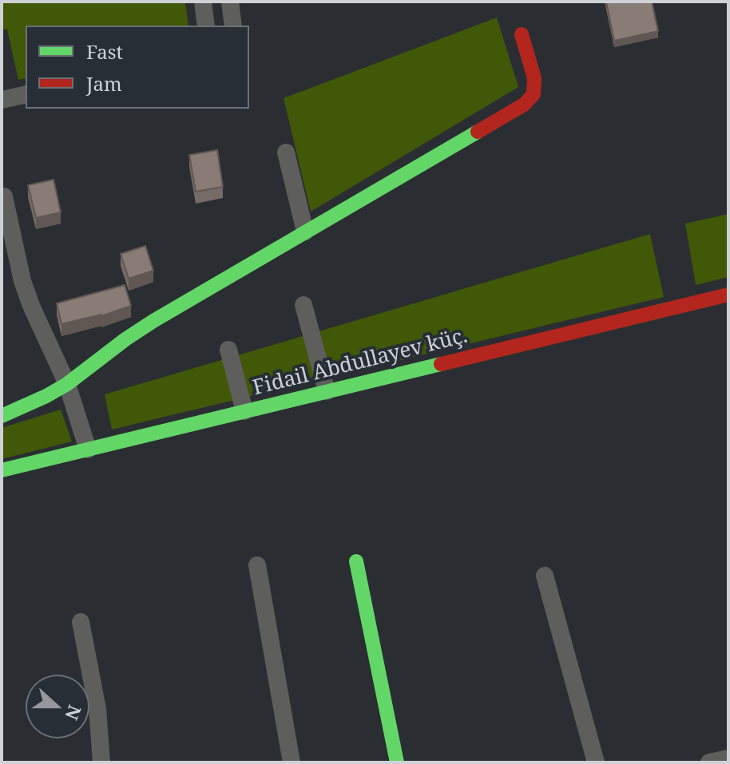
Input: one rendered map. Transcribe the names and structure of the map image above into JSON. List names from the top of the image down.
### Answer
{
  "streets": {
    "street": ["Fidail Abdullayev küç."]
  },
  "legend": ["Fast", "Jam"],
  "north": "right"
}
